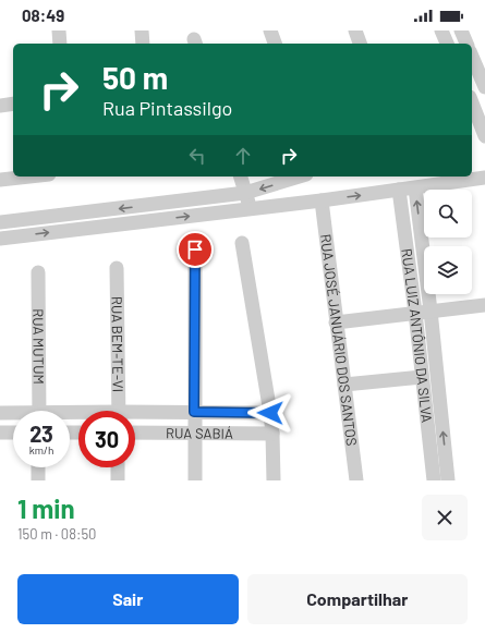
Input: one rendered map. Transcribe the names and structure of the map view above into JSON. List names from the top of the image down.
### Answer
{
  "streets": {
    "street": [
      "RUA LUIZ ANTÔNIO DA SILVA",
      "RUA JOSÉ JANUÁRIO DOS SANTOS",
      "RUA BEM-TE-VI",
      "RUA MUTUM",
      "RUA SABIÁ"
    ]
  },
  "page": {
    "status": "08:49",
    "turn": ["50 m", "Rua Pintassilgo"],
    "speed": "23 km/h",
    "limit": "30",
    "heading": ["1 min", "150 m · 08:50"],
    "buttons": ["Sair", "Compartilhar"]
  }
}
